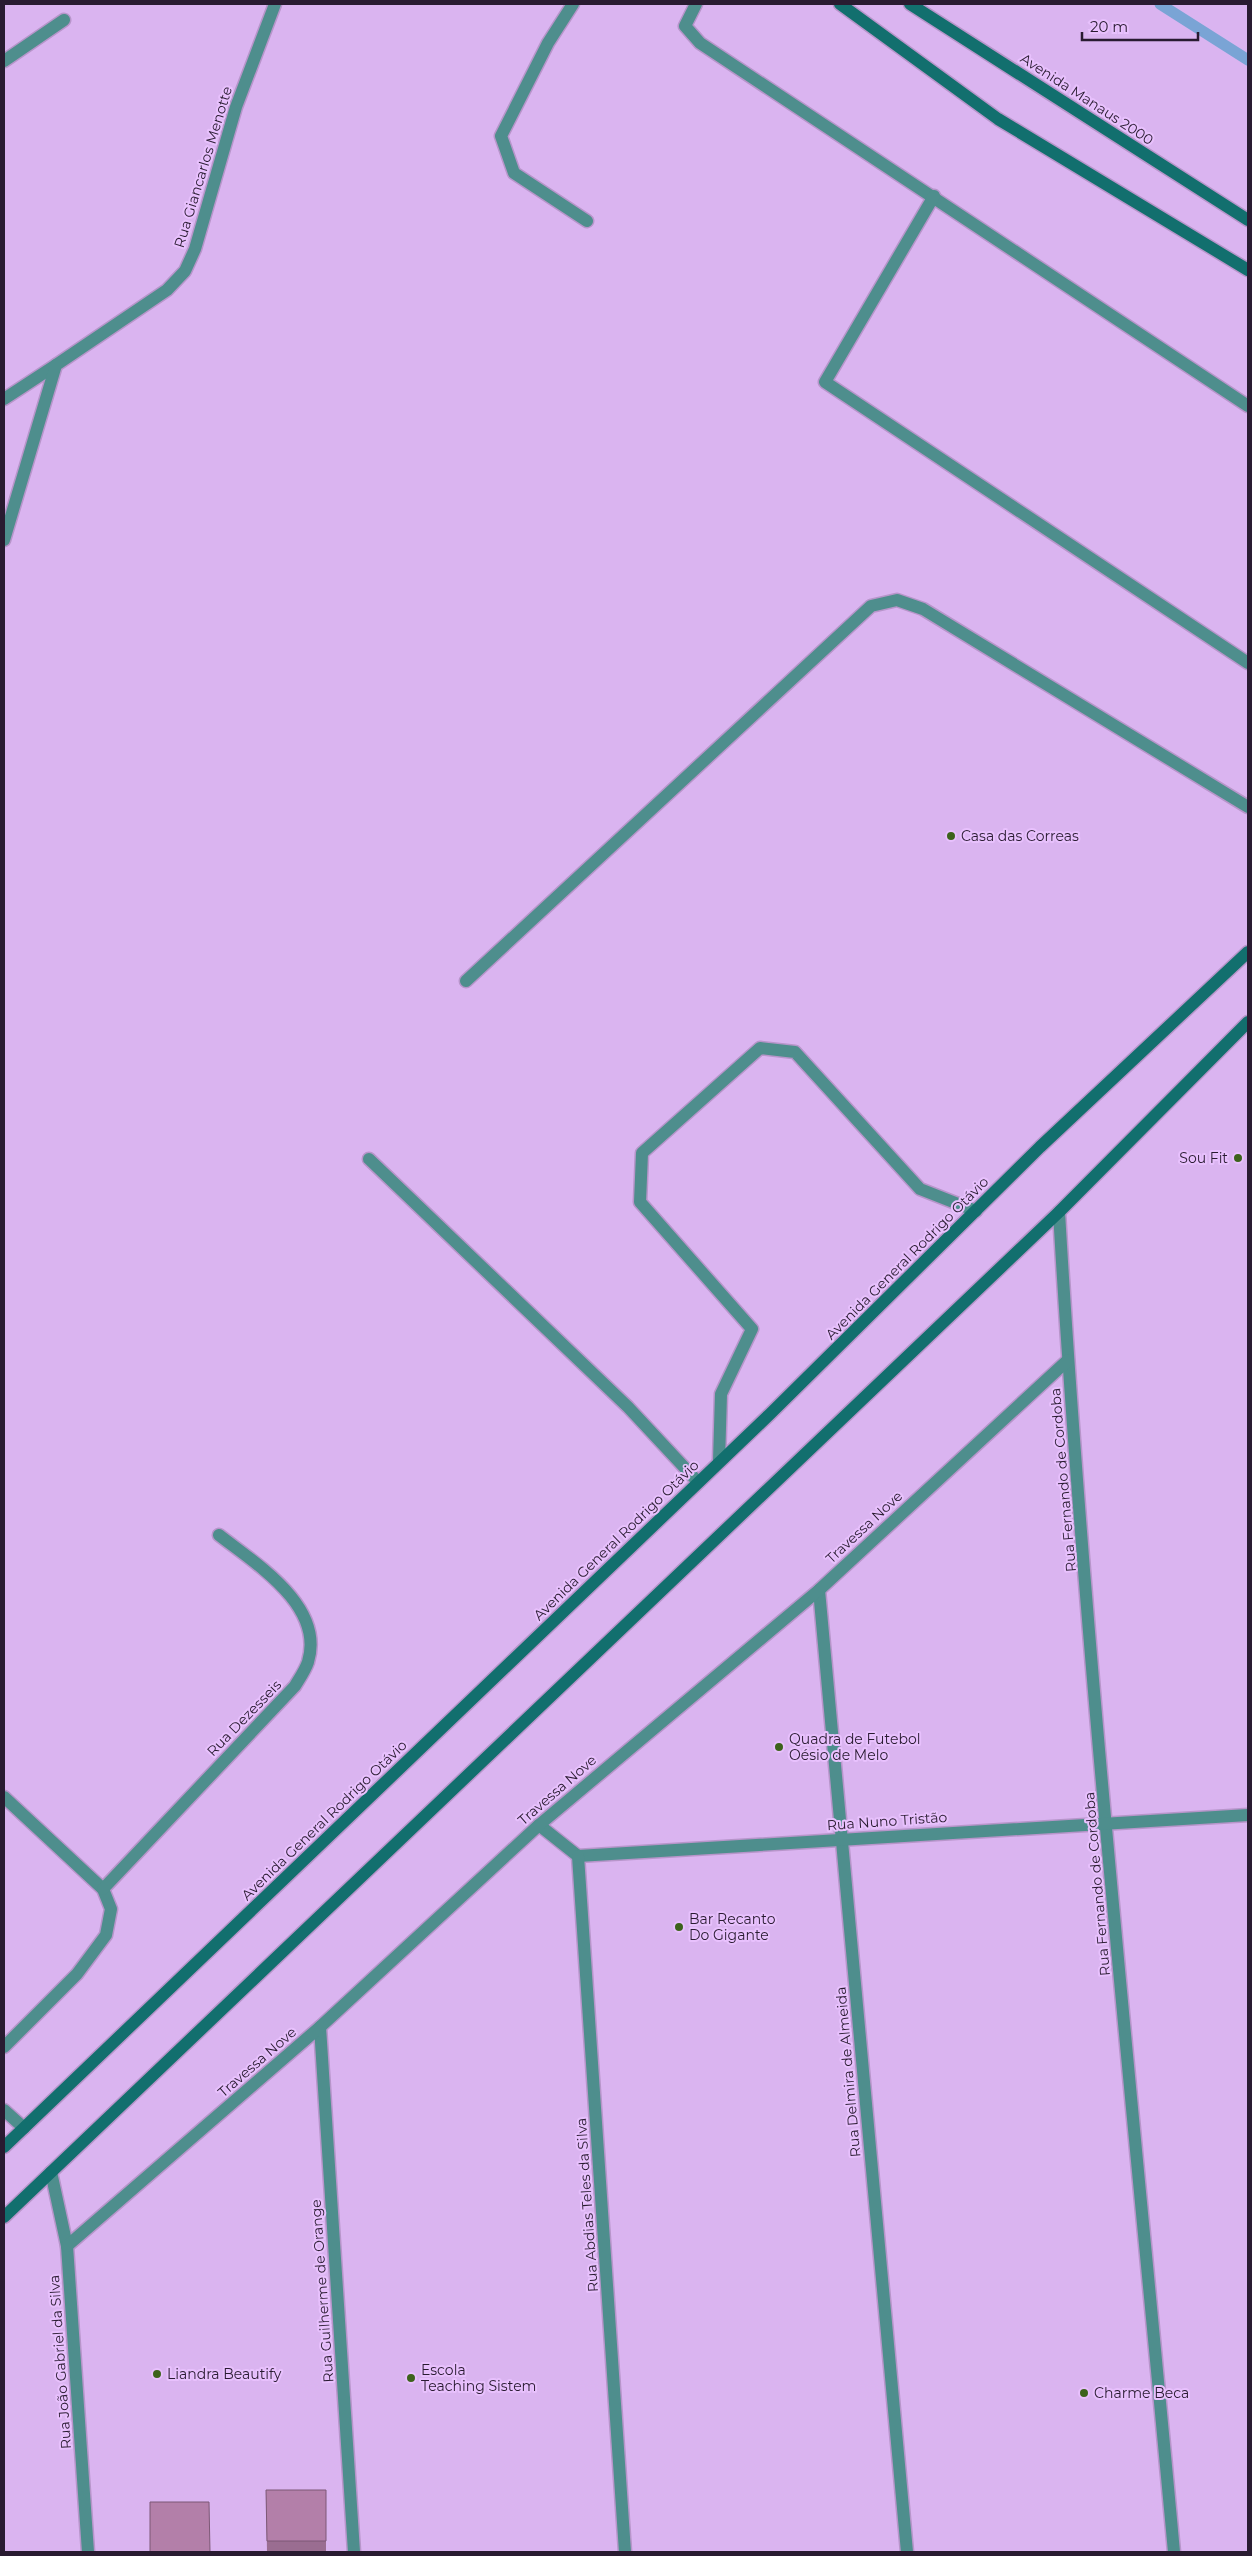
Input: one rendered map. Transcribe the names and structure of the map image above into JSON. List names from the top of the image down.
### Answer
{
  "streets": {
    "main road": ["Avenida Manaus 2000", "Avenida General Rodrigo Otávio"],
    "street": [
      "Rua Giancarlos Menotte",
      "Rua Fernando de Cordoba",
      "Travessa Nove",
      "Rua Dezesseis",
      "Rua Nuno Tristão",
      "Rua Delmira de Almeida",
      "Rua Abdias Teles da Silva",
      "Rua Guilherme de Orange",
      "Rua João Gabriel da Silva"
    ]
  },
  "crossings": [
    ["Rua Fernando de Cordoba", "Travessa Nove"],
    ["Rua Fernando de Cordoba", "Rua Nuno Tristão"],
    ["Travessa Nove", "Rua Delmira de Almeida"],
    ["Travessa Nove", "Rua Guilherme de Orange"],
    ["Travessa Nove", "Rua João Gabriel da Silva"],
    ["Rua Nuno Tristão", "Rua Delmira de Almeida"],
    ["Rua Nuno Tristão", "Rua Abdias Teles da Silva"]
  ],
  "places": [
    "Casa das Correas",
    "Sou Fit",
    "Quadra de Futebol Oésio de Melo",
    "Bar Recanto Do Gigante",
    "Liandra Beautify",
    "Escola Teaching Sistem",
    "Charme Beca"
  ],
  "scale_bar": "20 m"
}
